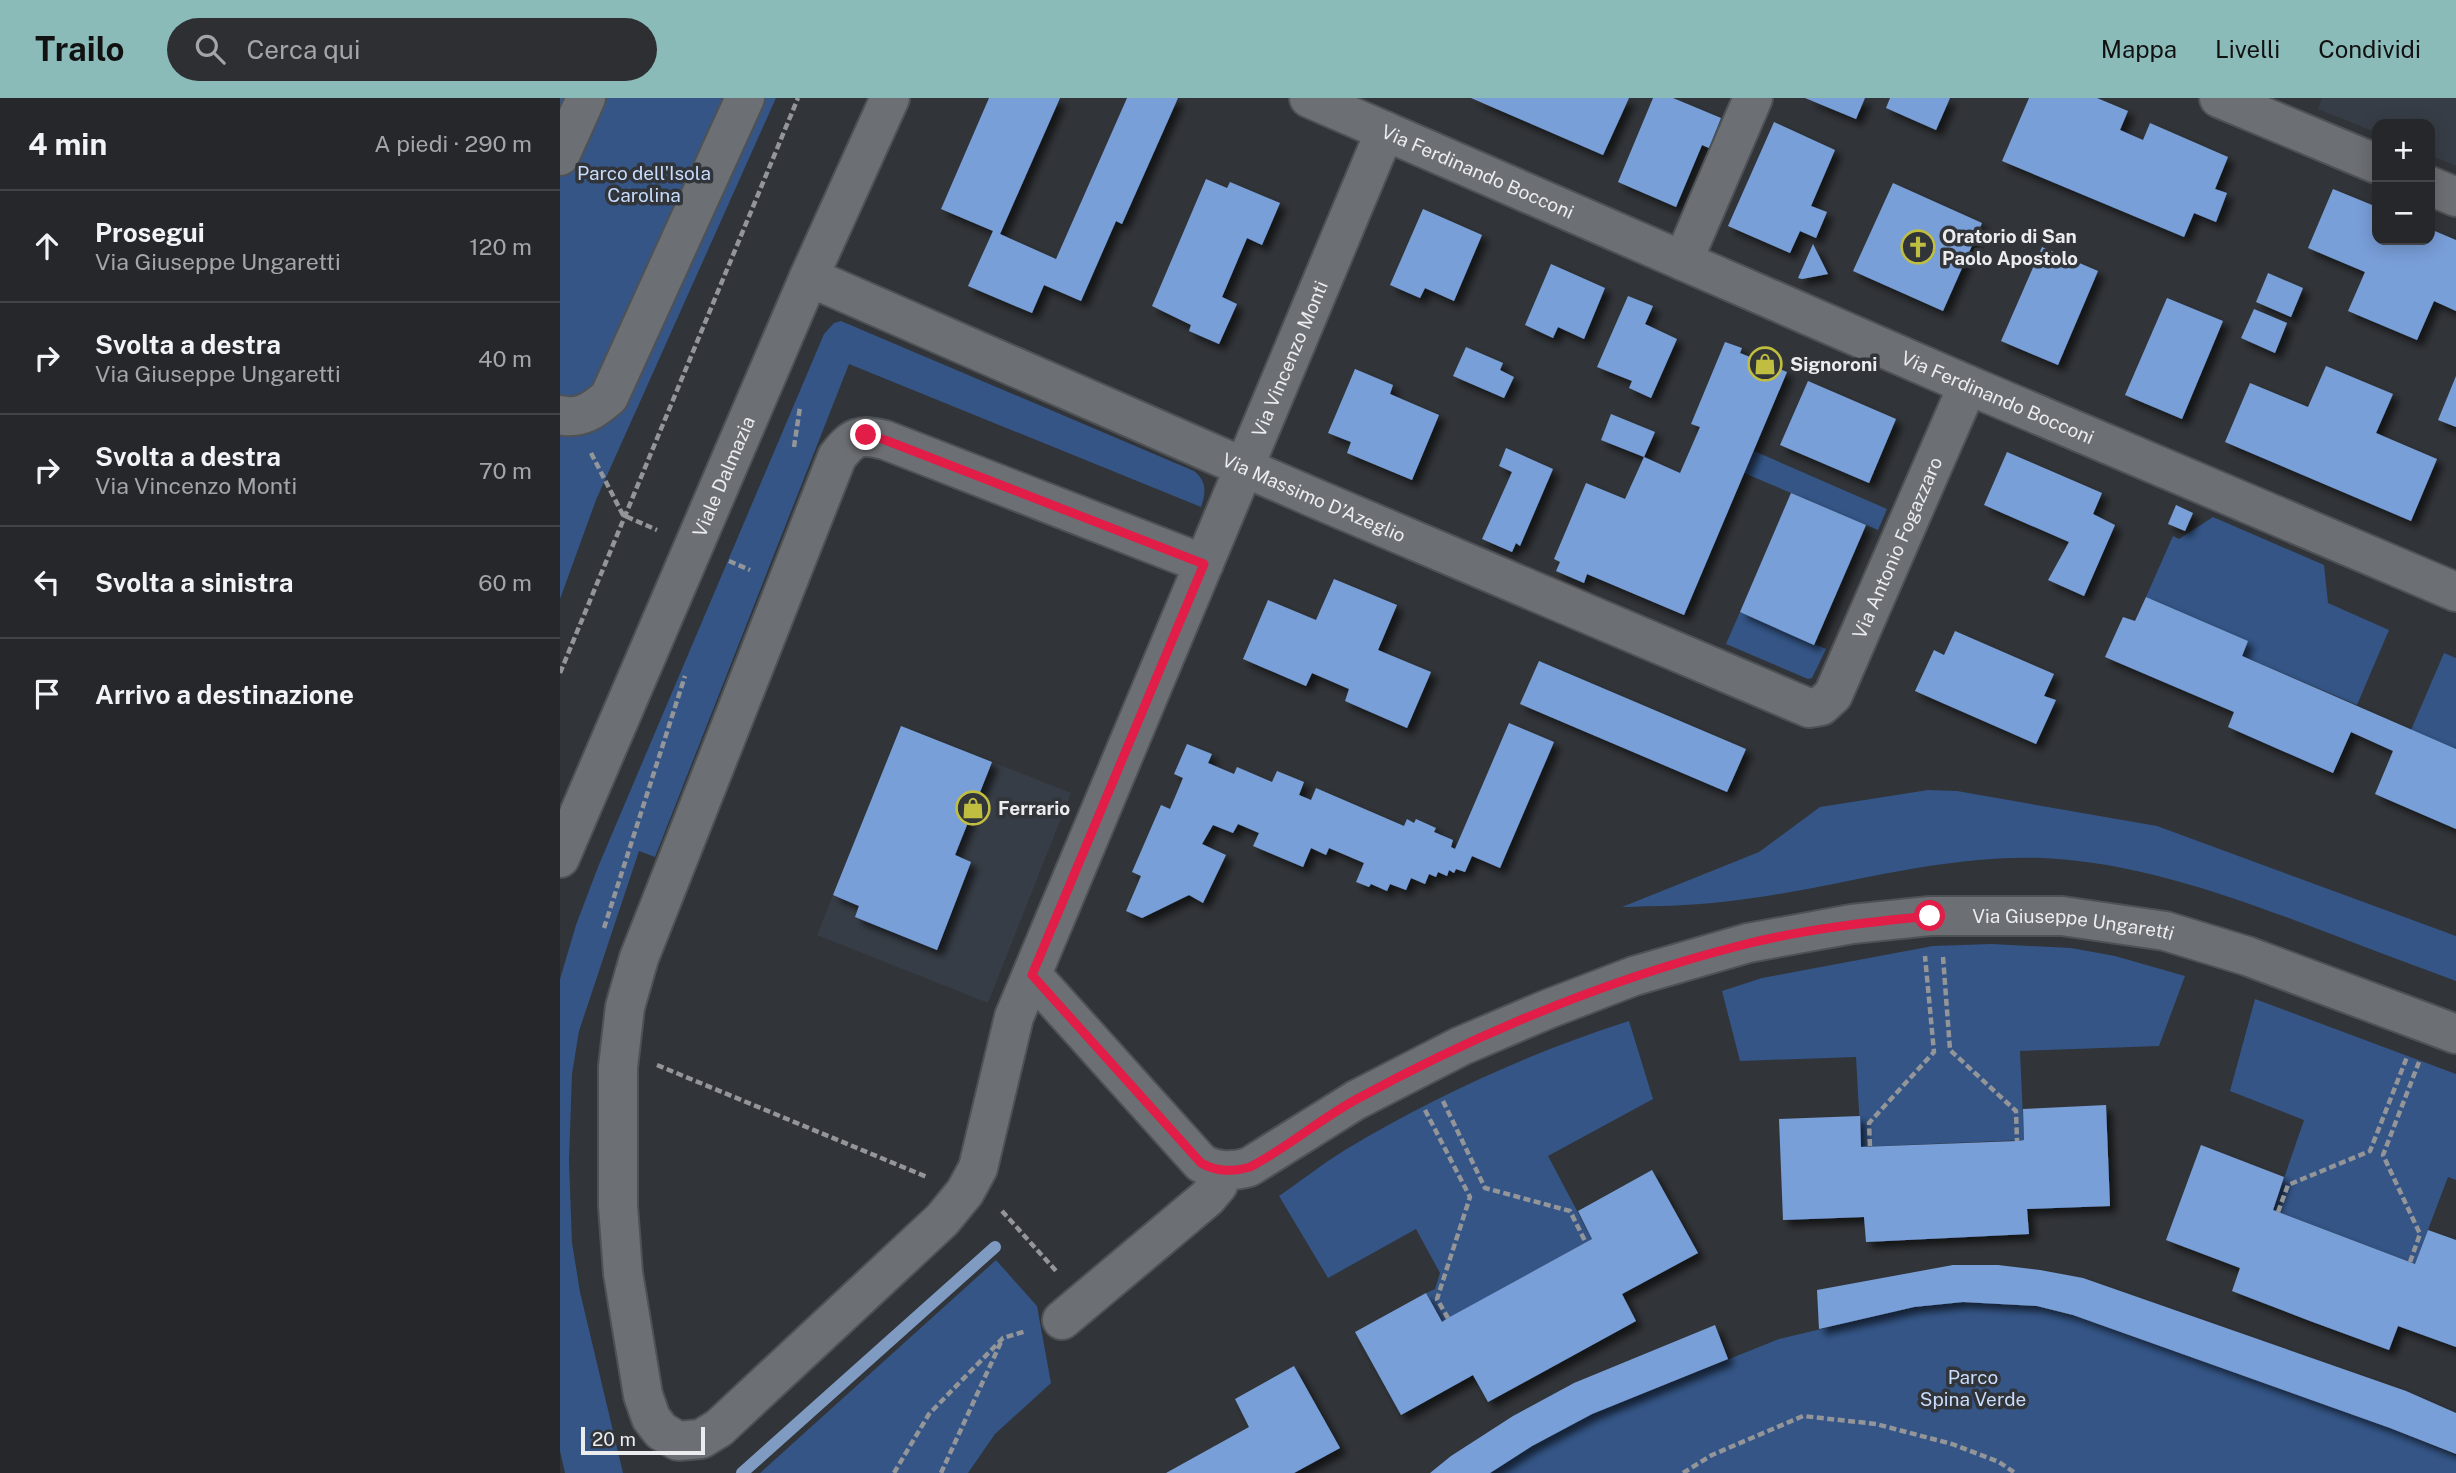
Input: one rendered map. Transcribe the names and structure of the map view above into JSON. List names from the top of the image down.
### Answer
{
  "streets": {
    "street": [
      "Via Ferdinando Bocconi",
      "Via Vincenzo Monti",
      "Viale Dalmazia",
      "Via Massimo D’Azeglio",
      "Via Antonio Fogazzaro",
      "Via Giuseppe Ungaretti"
    ]
  },
  "crossings": [
    ["Via Ferdinando Bocconi", "Via Vincenzo Monti"],
    ["Via Ferdinando Bocconi", "Via Antonio Fogazzaro"],
    ["Via Vincenzo Monti", "Via Massimo D’Azeglio"],
    ["Viale Dalmazia", "Via Massimo D’Azeglio"],
    ["Via Massimo D’Azeglio", "Via Antonio Fogazzaro"]
  ],
  "parks": ["Parco dell'Isola Carolina", "Parco Spina Verde"],
  "places": {
    "church": ["Oratorio di San Paolo Apostolo"],
    "shop": ["Signoroni", "Ferrario"]
  },
  "scale_bar": "20 m",
  "page": {
    "header": "Trailo",
    "search": "Cerca qui",
    "nav": ["Mappa", "Livelli", "Condividi"],
    "heading": ["4 min", "A piedi · 290 m"],
    "map_buttons": ["+", "−"],
    "list": [
      ["Prosegui", "Via Giuseppe Ungaretti", "120 m"],
      ["Svolta a destra", "Via Giuseppe Ungaretti", "40 m"],
      ["Svolta a destra", "Via Vincenzo Monti", "70 m"],
      ["Svolta a sinistra", "60 m"],
      "Arrivo a destinazione"
    ],
    "scale": "20 m"
  }
}
